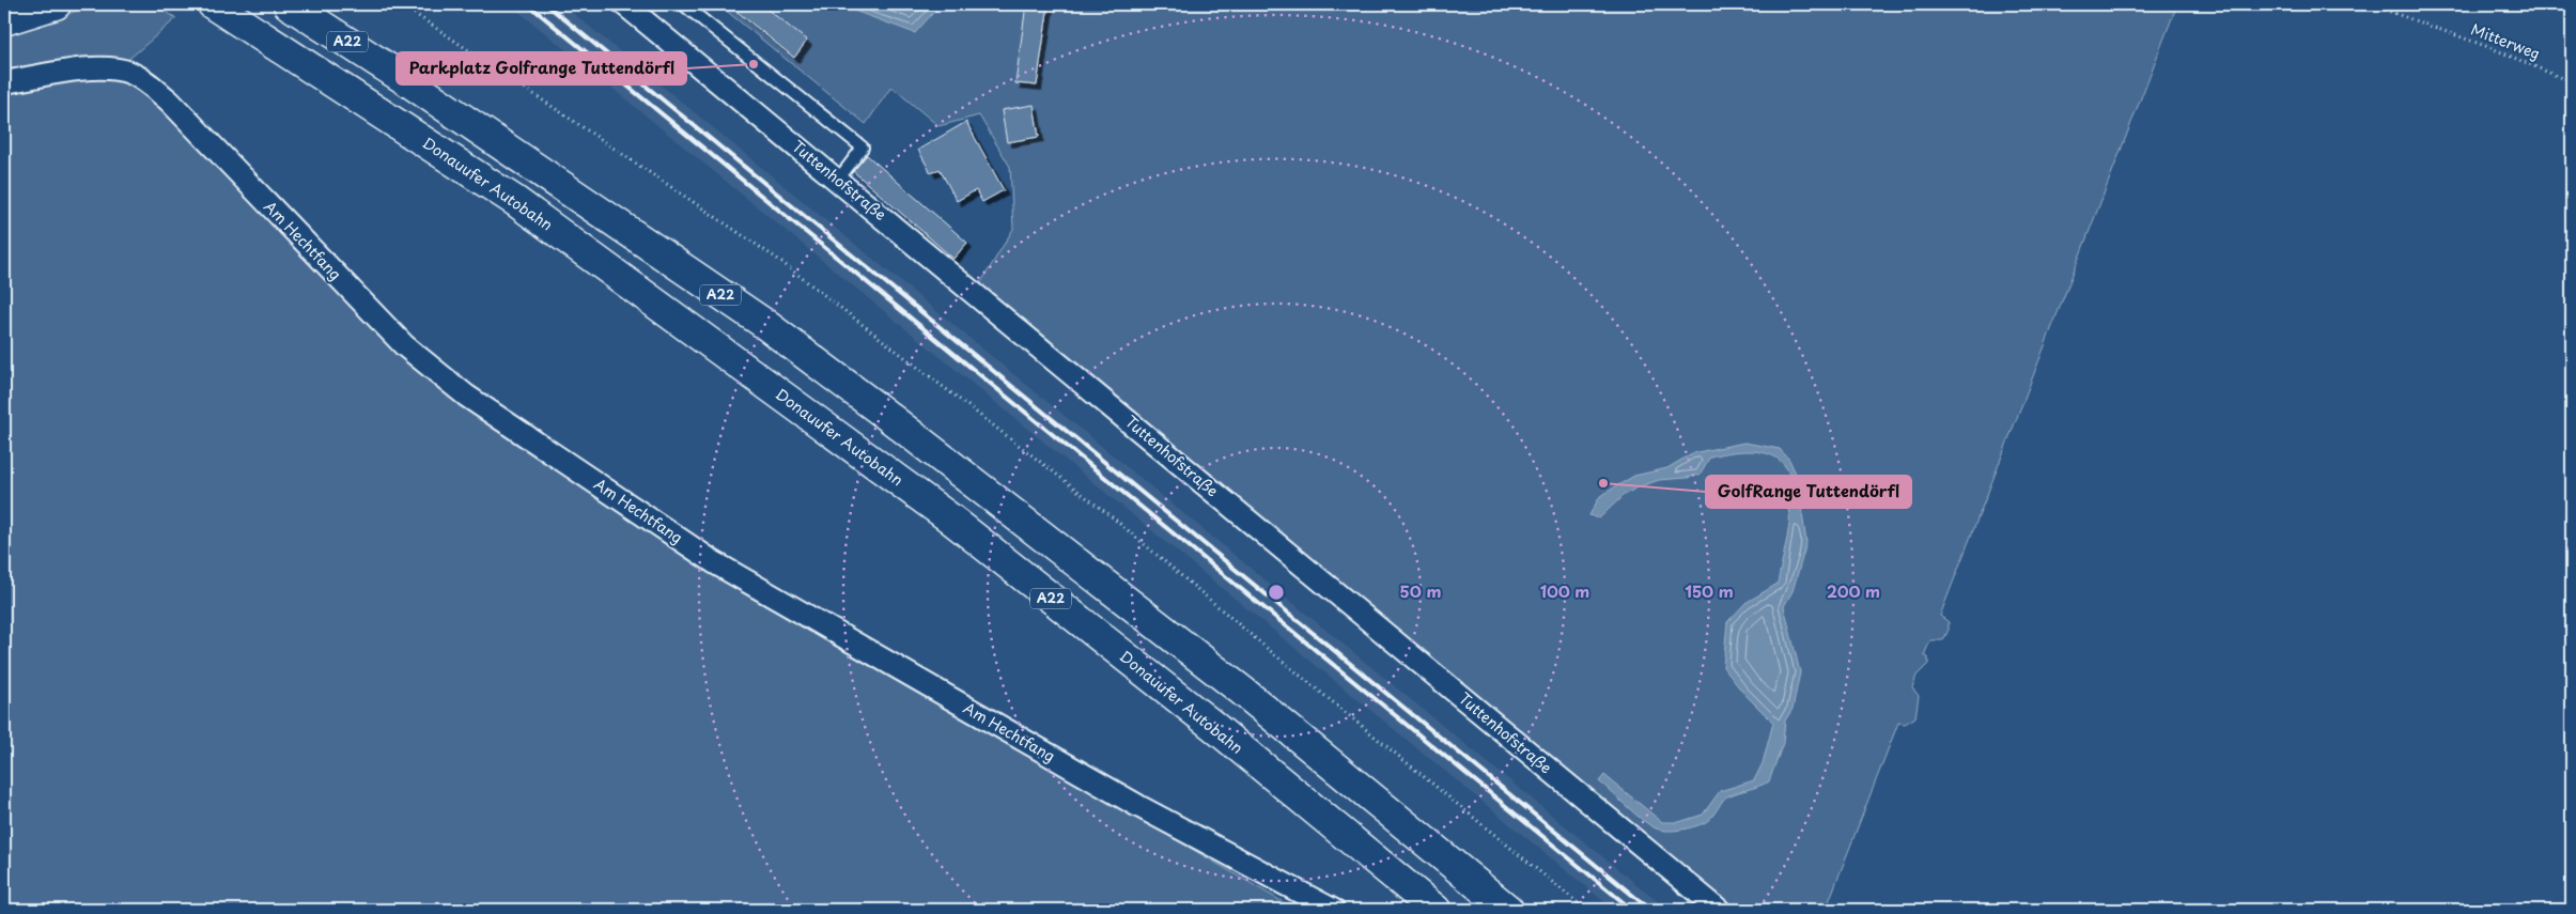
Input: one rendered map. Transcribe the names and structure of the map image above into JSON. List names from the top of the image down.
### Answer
{
  "streets": {
    "main road": ["A22", "Donauufer Autobahn"],
    "street": ["Tuttenhofstraße", "Am Hechtfang"],
    "path": ["Mitterweg"]
  },
  "places": ["Parkplatz Golfrange Tuttendörfl", "GolfRange Tuttendörfl"],
  "rings": [
    "50 m",
    "100 m",
    "150 m",
    "200 m"
  ]
}
